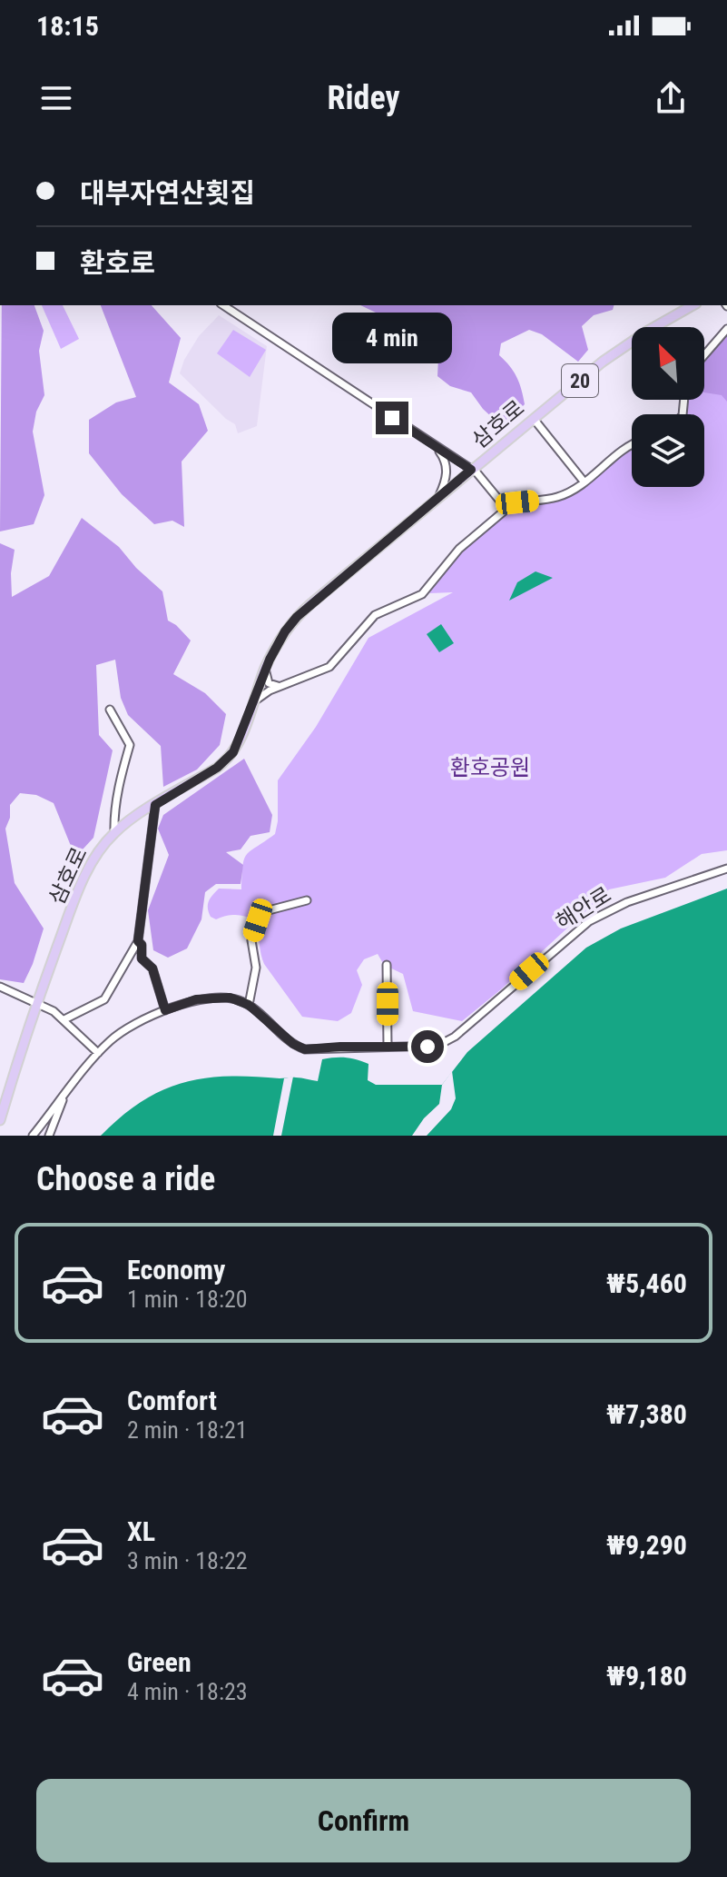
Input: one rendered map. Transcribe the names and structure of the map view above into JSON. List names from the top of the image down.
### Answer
{
  "streets": {
    "main road": ["20", "삼호로"],
    "street": ["해안로"]
  },
  "parks": ["환호공원"],
  "north": "top left",
  "page": {
    "status": "18:15",
    "header": "Ridey",
    "banner": ["대부자연산횟집", "환호로"],
    "bubble": "4 min",
    "heading": "Choose a ride",
    "list": [
      {
        "name": "Economy",
        "note": "1 min · 18:20",
        "value": "₩5,460"
      },
      {
        "name": "Comfort",
        "note": "2 min · 18:21",
        "value": "₩7,380"
      },
      {
        "name": "XL",
        "note": "3 min · 18:22",
        "value": "₩9,290"
      },
      {
        "name": "Green",
        "note": "4 min · 18:23",
        "value": "₩9,180"
      }
    ],
    "buttons": "Confirm"
  }
}
